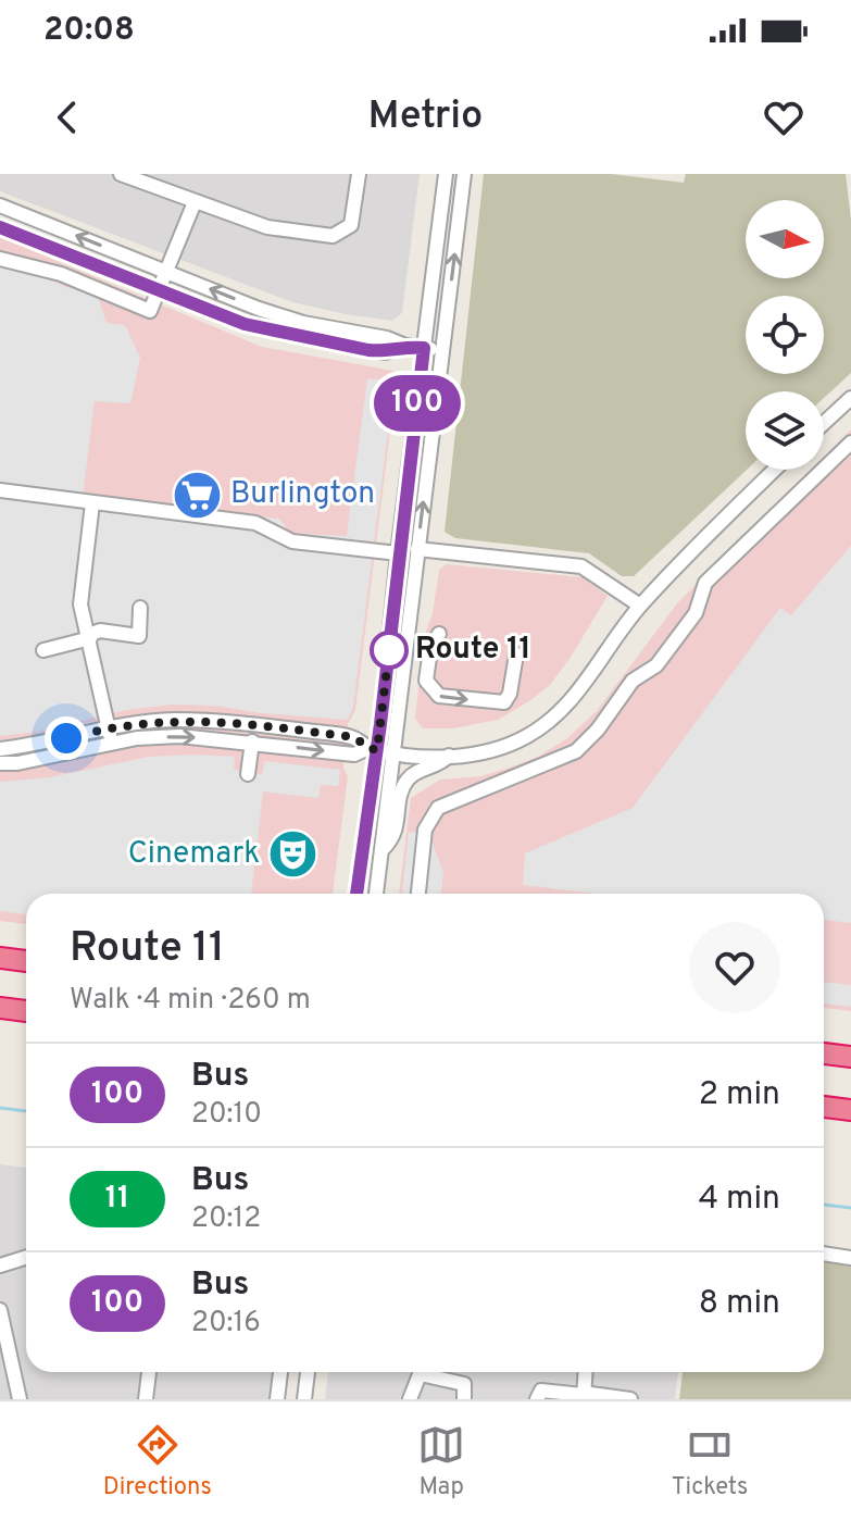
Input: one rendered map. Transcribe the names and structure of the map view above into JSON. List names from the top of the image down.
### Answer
{
  "places": {
    "supermarket": ["Burlington"],
    "other": ["Route 11"],
    "theatre": ["Cinemark"]
  },
  "lines": ["bus line 100"],
  "north": "right",
  "page": {
    "status": "20:08",
    "header": "Metrio",
    "on_map": "100",
    "heading": ["Route 11", "Walk · 4 min · 260 m"],
    "list": [
      {
        "mark": "100",
        "name": "Bus",
        "note": "20:10",
        "value": "2 min"
      },
      {
        "mark": "11",
        "name": "Bus",
        "note": "20:12",
        "value": "4 min"
      },
      {
        "mark": "100",
        "name": "Bus",
        "note": "20:16",
        "value": "8 min"
      }
    ],
    "tabs": ["Directions", "Map", "Tickets"]
  }
}
